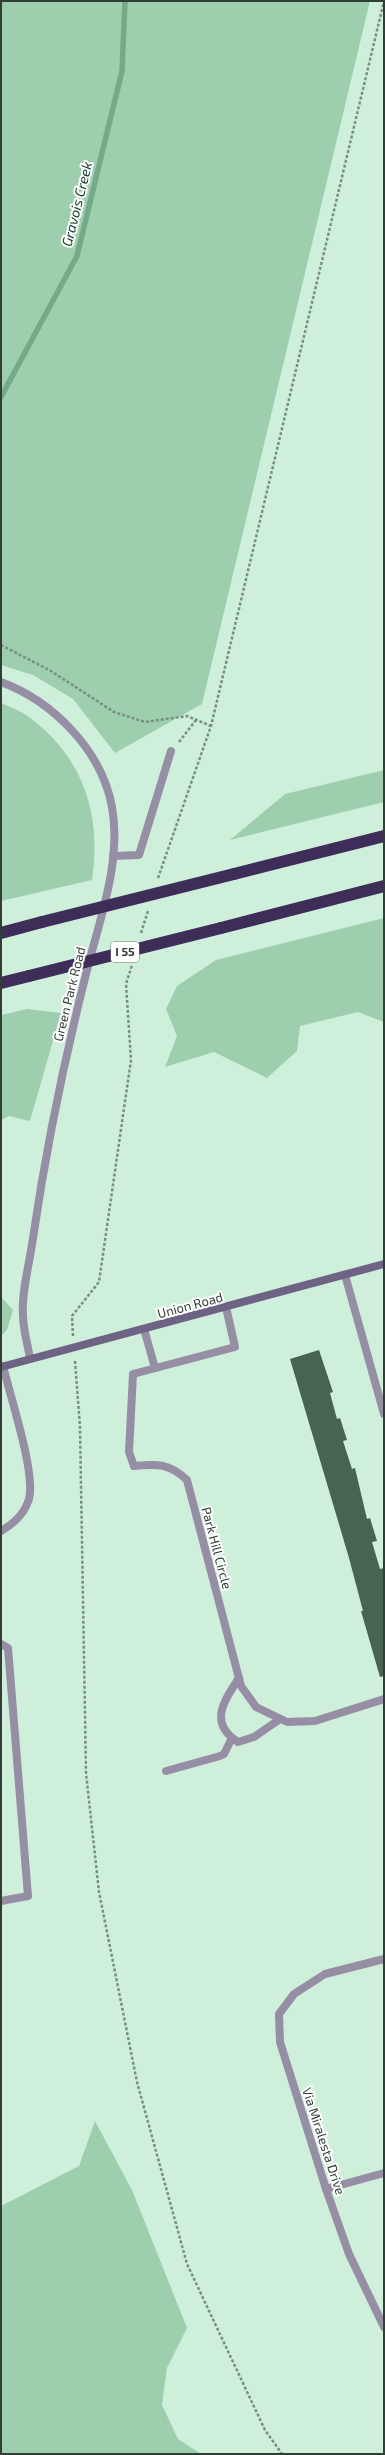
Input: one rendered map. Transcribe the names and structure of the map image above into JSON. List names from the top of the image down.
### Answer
{
  "streets": {
    "highway": ["I 55"],
    "main road": ["Union Road"],
    "street": ["Green Park Road", "Park Hill Circle", "Via Miralesta Drive"]
  },
  "crossings": [
    ["Green Park Road", "Union Road"]
  ],
  "water": ["Gravois Creek"]
}
